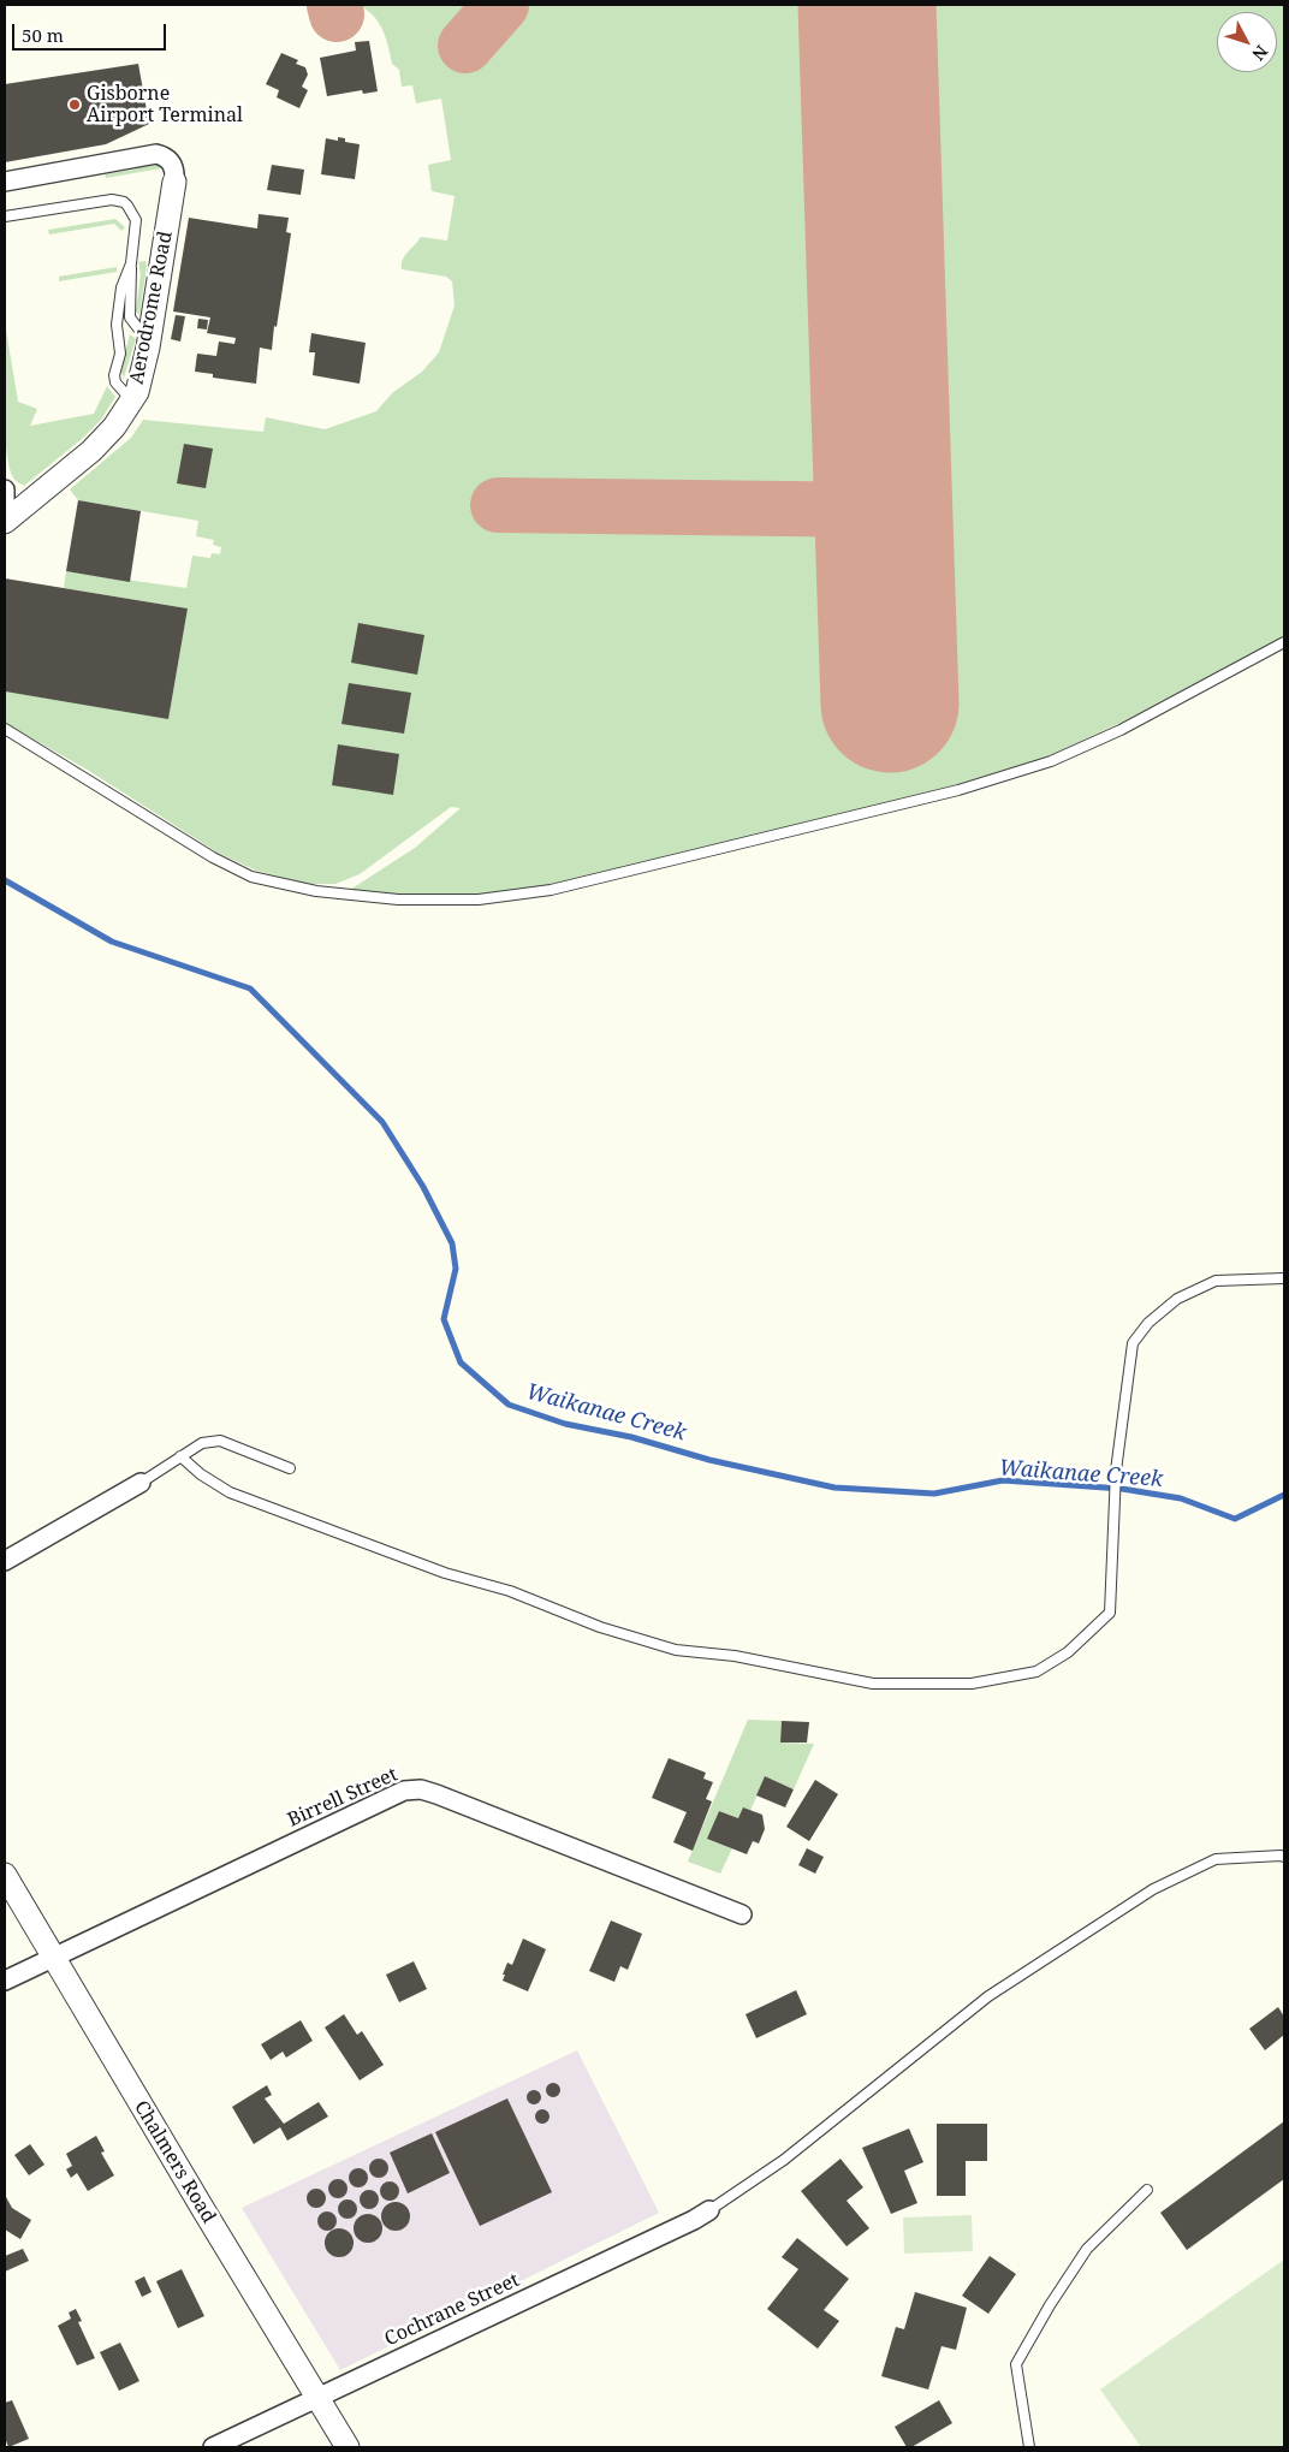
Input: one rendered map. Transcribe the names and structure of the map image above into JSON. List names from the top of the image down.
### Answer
{
  "streets": {
    "street": [
      "Aerodrome Road",
      "Birrell Street",
      "Chalmers Road",
      "Cochrane Street"
    ]
  },
  "crossings": [
    ["Birrell Street", "Chalmers Road"],
    ["Chalmers Road", "Cochrane Street"]
  ],
  "water": ["Waikanae Creek"],
  "places": ["Gisborne Airport Terminal"],
  "scale_bar": "50 m",
  "north": "bottom right"
}
